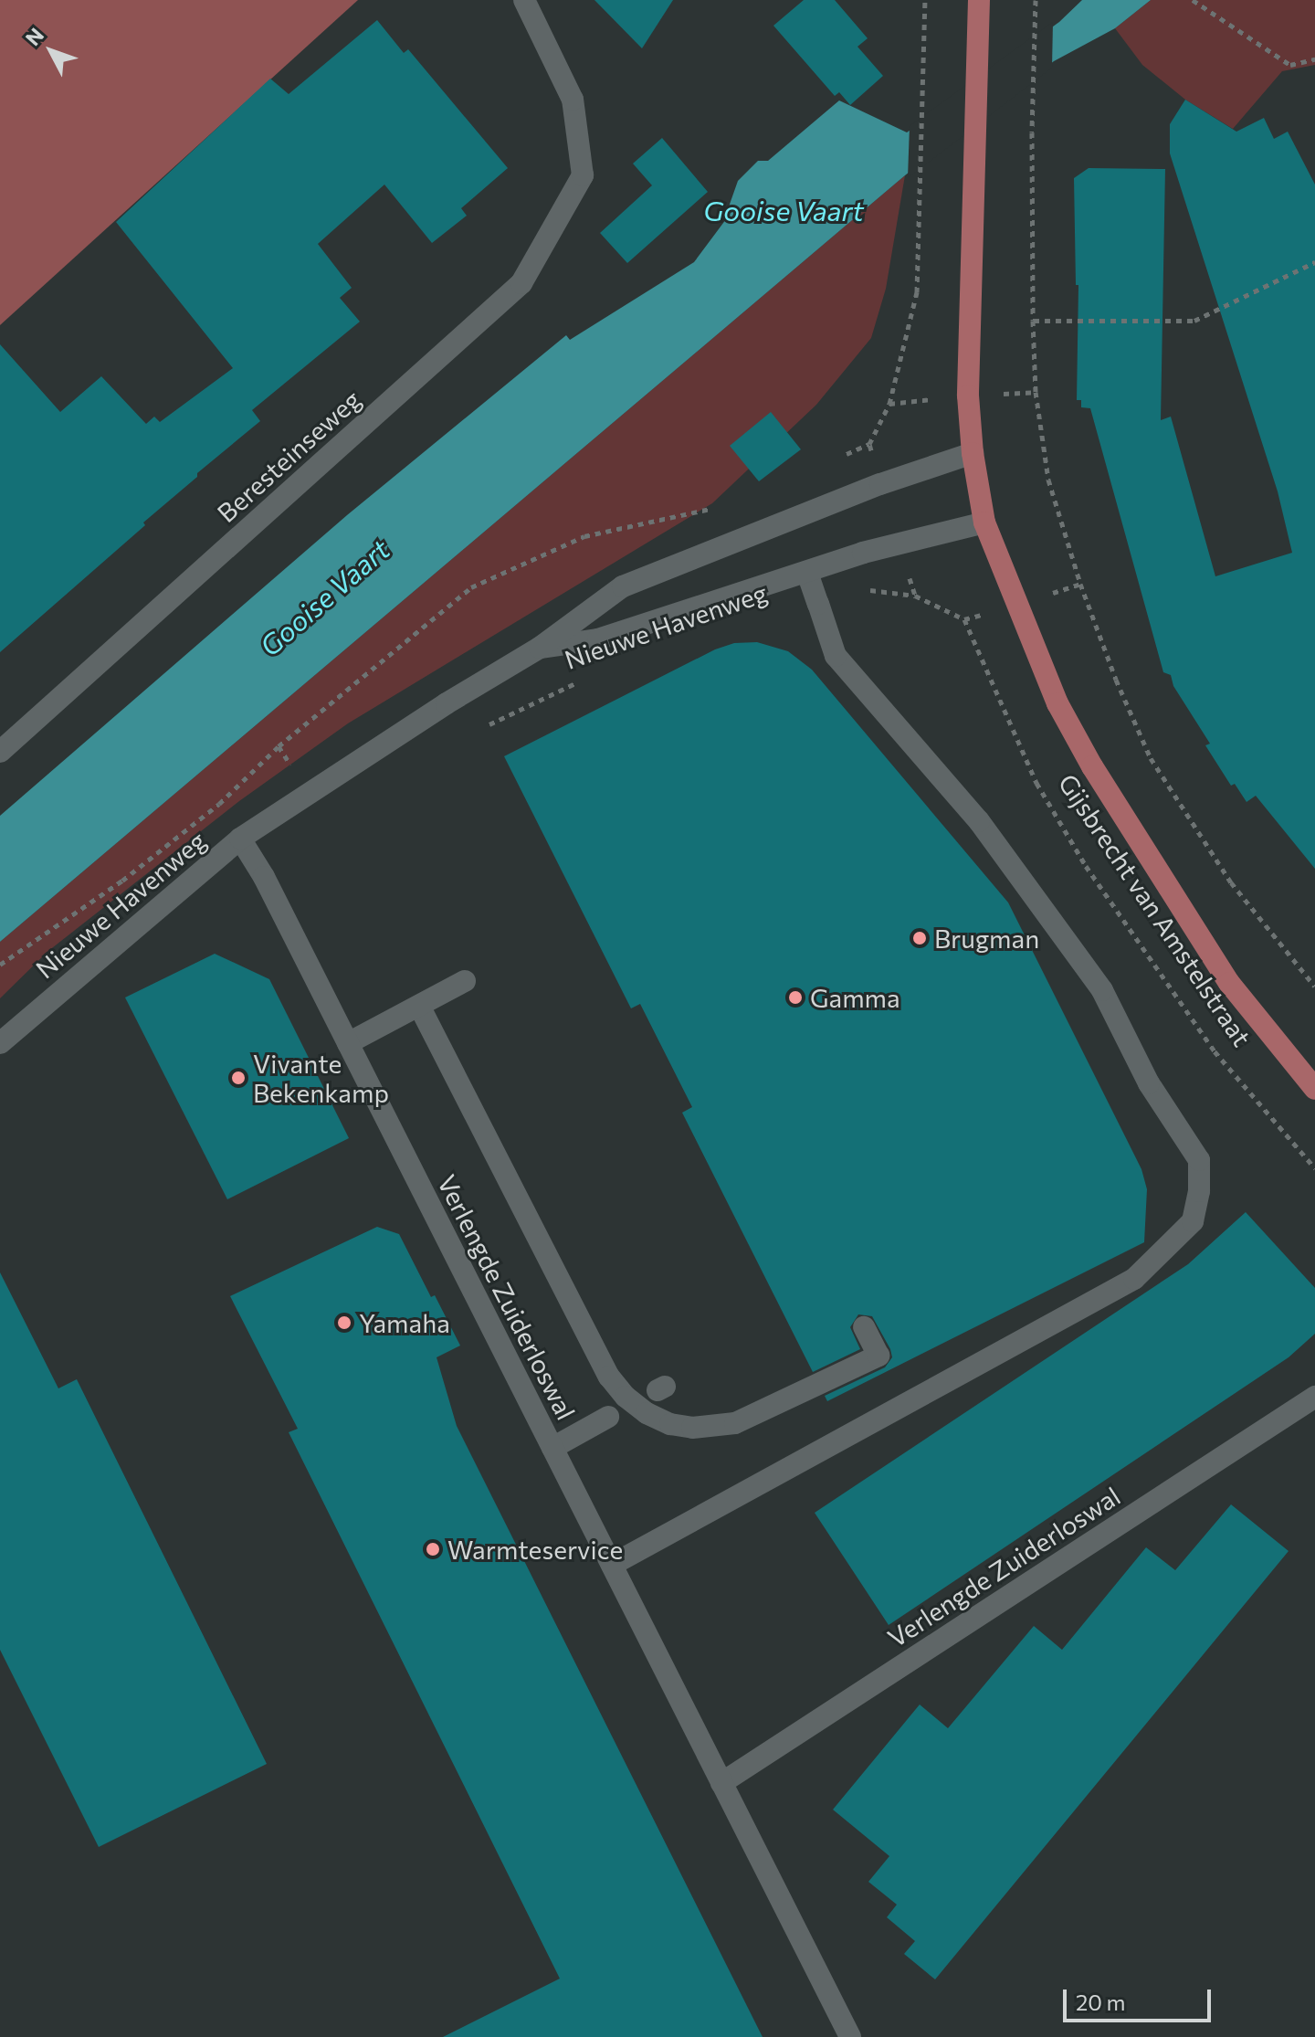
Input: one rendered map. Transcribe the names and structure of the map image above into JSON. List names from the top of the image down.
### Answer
{
  "streets": {
    "main road": ["Gijsbrecht van Amstelstraat"],
    "street": ["Beresteinseweg", "Nieuwe Havenweg", "Verlengde Zuiderloswal"]
  },
  "crossings": [
    ["Nieuwe Havenweg", "Gijsbrecht van Amstelstraat"],
    ["Nieuwe Havenweg", "Verlengde Zuiderloswal"]
  ],
  "water": ["Gooise Vaart"],
  "places": [
    "Brugman",
    "Gamma",
    "Vivante Bekenkamp",
    "Yamaha",
    "Warmteservice"
  ],
  "scale_bar": "20 m",
  "north": "top left"
}
